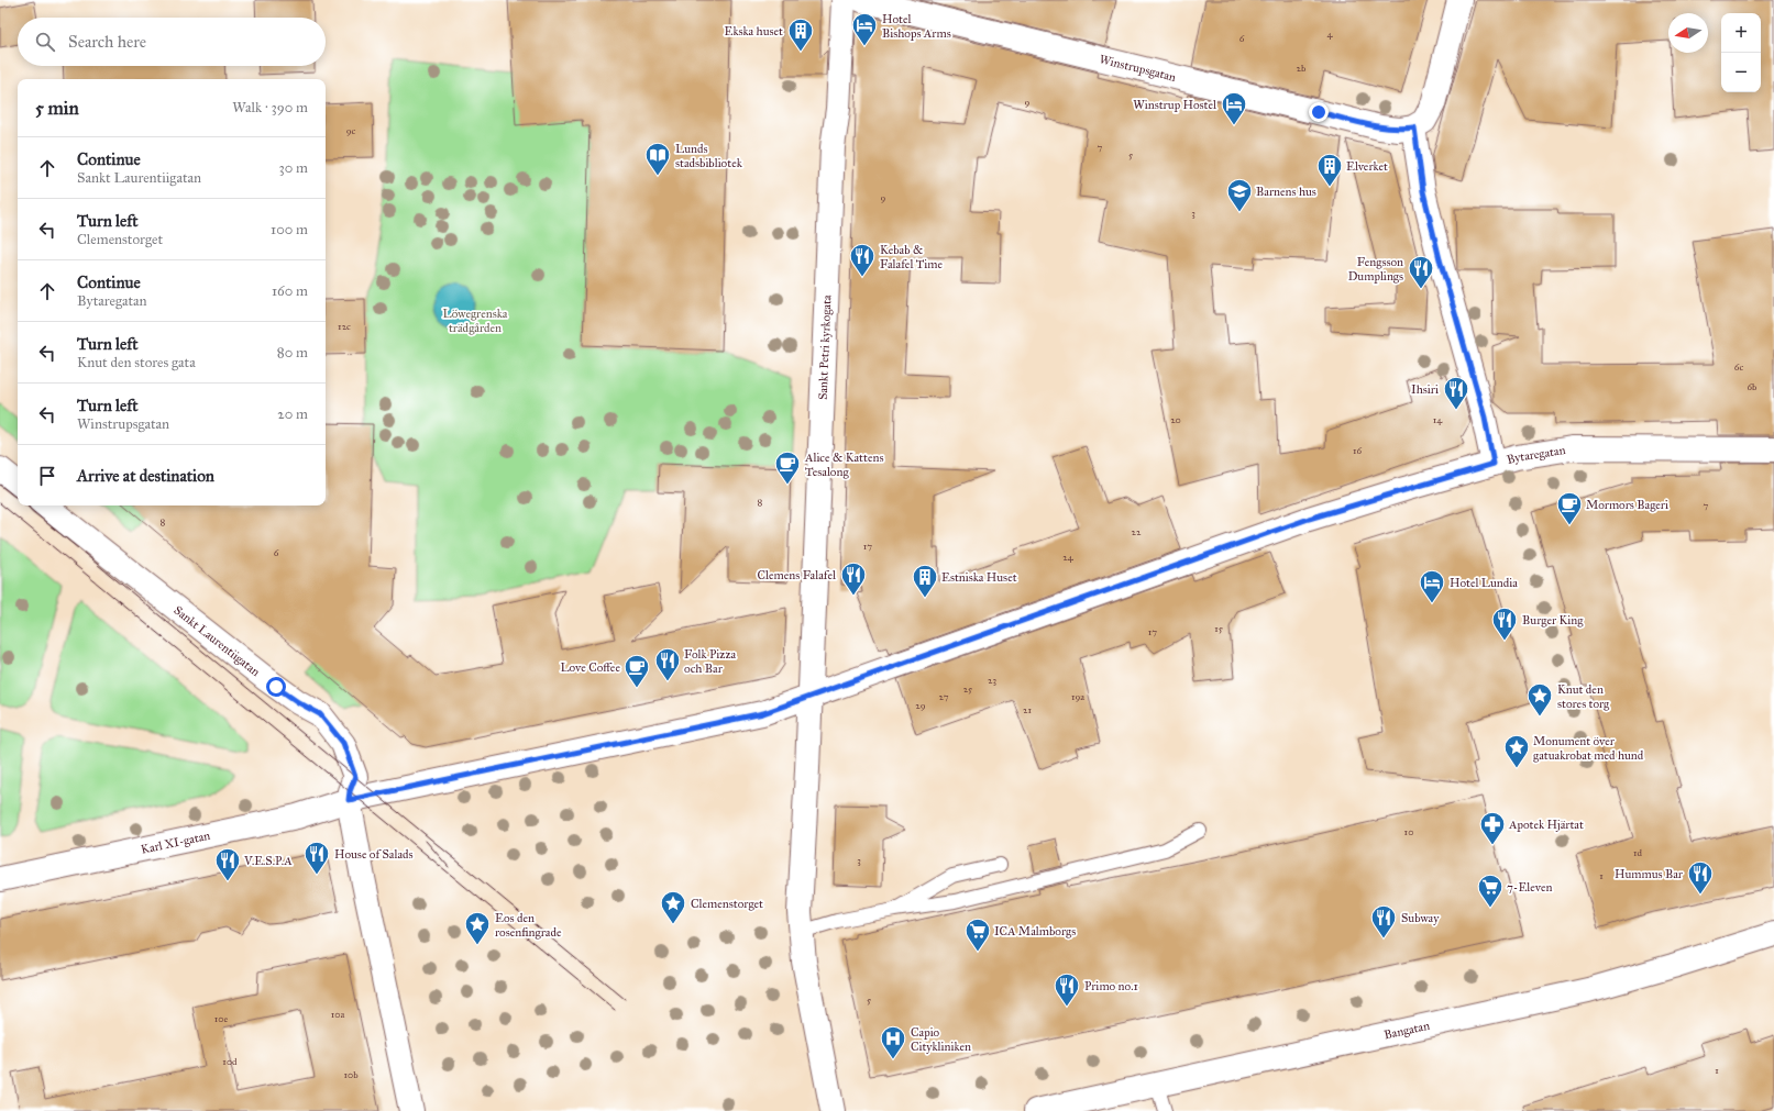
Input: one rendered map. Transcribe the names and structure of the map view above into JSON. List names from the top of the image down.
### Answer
{
  "streets": {
    "street": [
      "Winstrupsgatan",
      "Sankt Petri kyrkogata",
      "Bytaregatan",
      "Sankt Laurentiigatan",
      "Karl XI-gatan",
      "Bangatan"
    ]
  },
  "crossings": [
    ["Sankt Petri kyrkogata", "Bytaregatan"],
    ["Sankt Laurentiigatan", "Karl XI-gatan"]
  ],
  "parks": ["Löwegrenska trädgården"],
  "places": {
    "hotel": ["Hotel Bishops Arms", "Winstrup Hostel", "Hotel Lundia"],
    "building": ["Ekska huset", "Elverket", "Estniska Huset"],
    "library": ["Lunds stadsbibliotek"],
    "school or university": ["Barnens hus"],
    "restaurant": [
      "Kebab & Falafel Time",
      "Fengsson Dumplings",
      "Ihsiri",
      "Clemens Falafel",
      "Burger King",
      "Folk Pizza och Bar",
      "House of Salads",
      "V.E.S.P.A",
      "Hummus Bar",
      "Subway",
      "Primo no.1"
    ],
    "cafe": ["Alice & Kattens Tesalong", "Mormors Bageri", "Love Coffee"],
    "place": [
      "Knut den stores torg",
      "Monument över gatuakrobat med hund",
      "Clemenstorget",
      "Eos den rosenfingrade"
    ],
    "pharmacy": ["Apotek Hjärtat"],
    "supermarket": ["7-Eleven", "ICA Malmborgs"],
    "hospital": ["Capio Citykliniken"]
  },
  "house_numbers": [
    "4",
    "6",
    "2b",
    "9",
    "9c",
    "7",
    "5",
    "9",
    "3",
    "12c",
    "6c",
    "6b",
    "20",
    "14",
    "16",
    "8",
    "7",
    "8",
    "22",
    "17",
    "6",
    "24",
    "15",
    "17",
    "23",
    "25",
    "27",
    "19a",
    "29",
    "21",
    "10",
    "1d",
    "3",
    "1",
    "5",
    "10a",
    "10e",
    "10d",
    "1",
    "10b"
  ],
  "north": "left",
  "page": {
    "map_buttons": ["+", "−"],
    "search": "Search here",
    "heading": ["5 min", "Walk · 390 m"],
    "list": [
      ["Continue", "Sankt Laurentiigatan", "30 m"],
      ["Turn left", "Clemenstorget", "100 m"],
      ["Continue", "Bytaregatan", "160 m"],
      ["Turn left", "Knut den stores gata", "80 m"],
      ["Turn left", "Winstrupsgatan", "20 m"],
      "Arrive at destination"
    ]
  }
}
